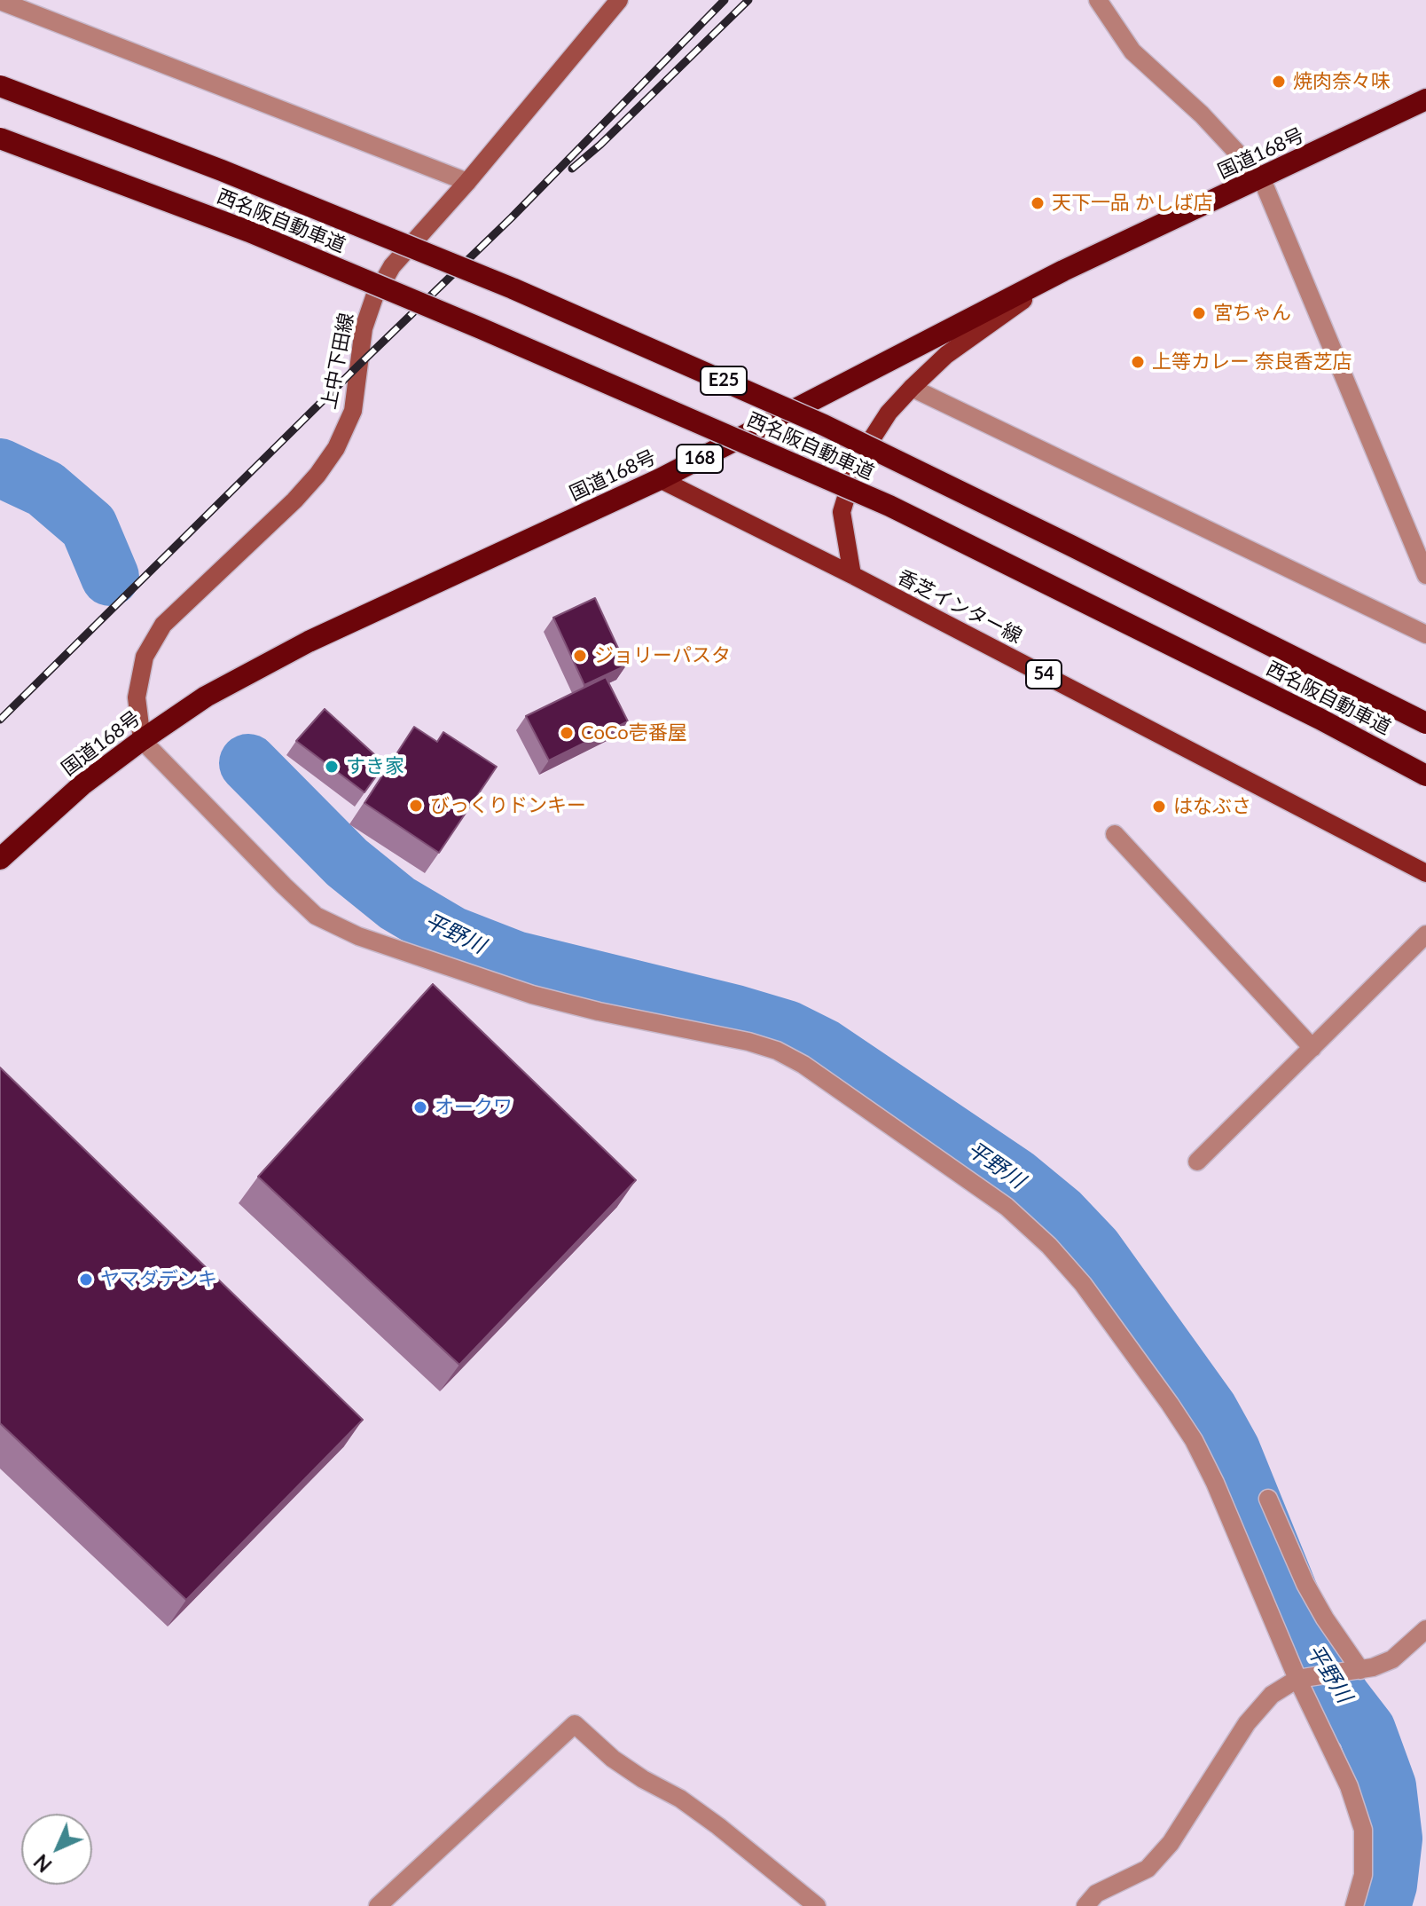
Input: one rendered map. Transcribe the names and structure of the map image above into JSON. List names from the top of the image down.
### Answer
{
  "streets": {
    "highway": [
      "国道168号",
      "西名阪自動車道",
      "E25",
      "168"
    ],
    "main road": ["上中下田線", "香芝インター線", "54"]
  },
  "crossings": [
    ["国道168号", "上中下田線"],
    ["国道168号", "香芝インター線"]
  ],
  "water": ["平野川"],
  "places": [
    "焼肉奈々味",
    "天下一品 かしば店",
    "宮ちゃん",
    "上等カレー 奈良香芝店",
    "ジョリーパスタ",
    "CoCo壱番屋",
    "すき家",
    "びっくりドンキー",
    "はなぶさ",
    "オークワ",
    "ヤマダデンキ"
  ],
  "north": "bottom left"
}
